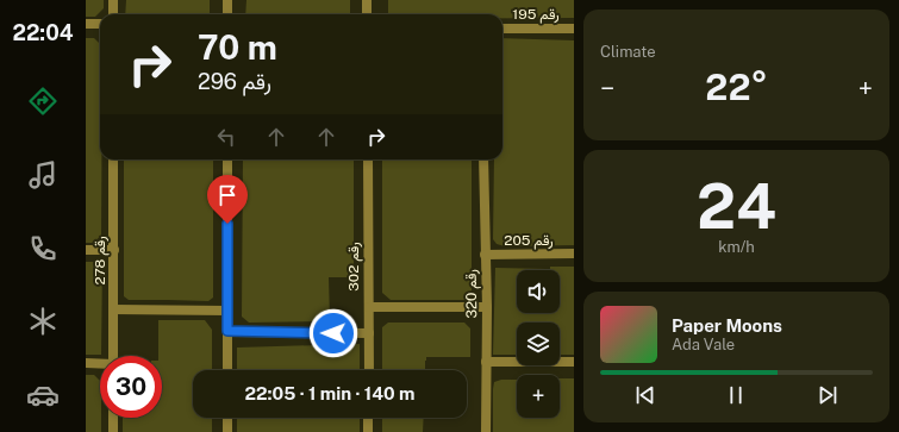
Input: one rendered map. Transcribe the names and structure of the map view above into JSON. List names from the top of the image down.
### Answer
{
  "streets": {
    "street": [
      "رقم 195",
      "رقم 205",
      "رقم 278",
      "رقم 302",
      "رقم 320"
    ]
  },
  "crossings": [
    ["رقم 205", "رقم 320"]
  ],
  "page": {
    "tabs": "22:04",
    "tile": [
      "Climate",
      ["24", "km/h"]
    ],
    "turn": ["70 m", "رقم 296"],
    "heat": ["−", "22°", "+"],
    "map_buttons": "+",
    "song": ["Paper Moons", "Ada Vale"],
    "limit": "30",
    "trip": "22:05 · 1 min · 140 m"
  }
}
